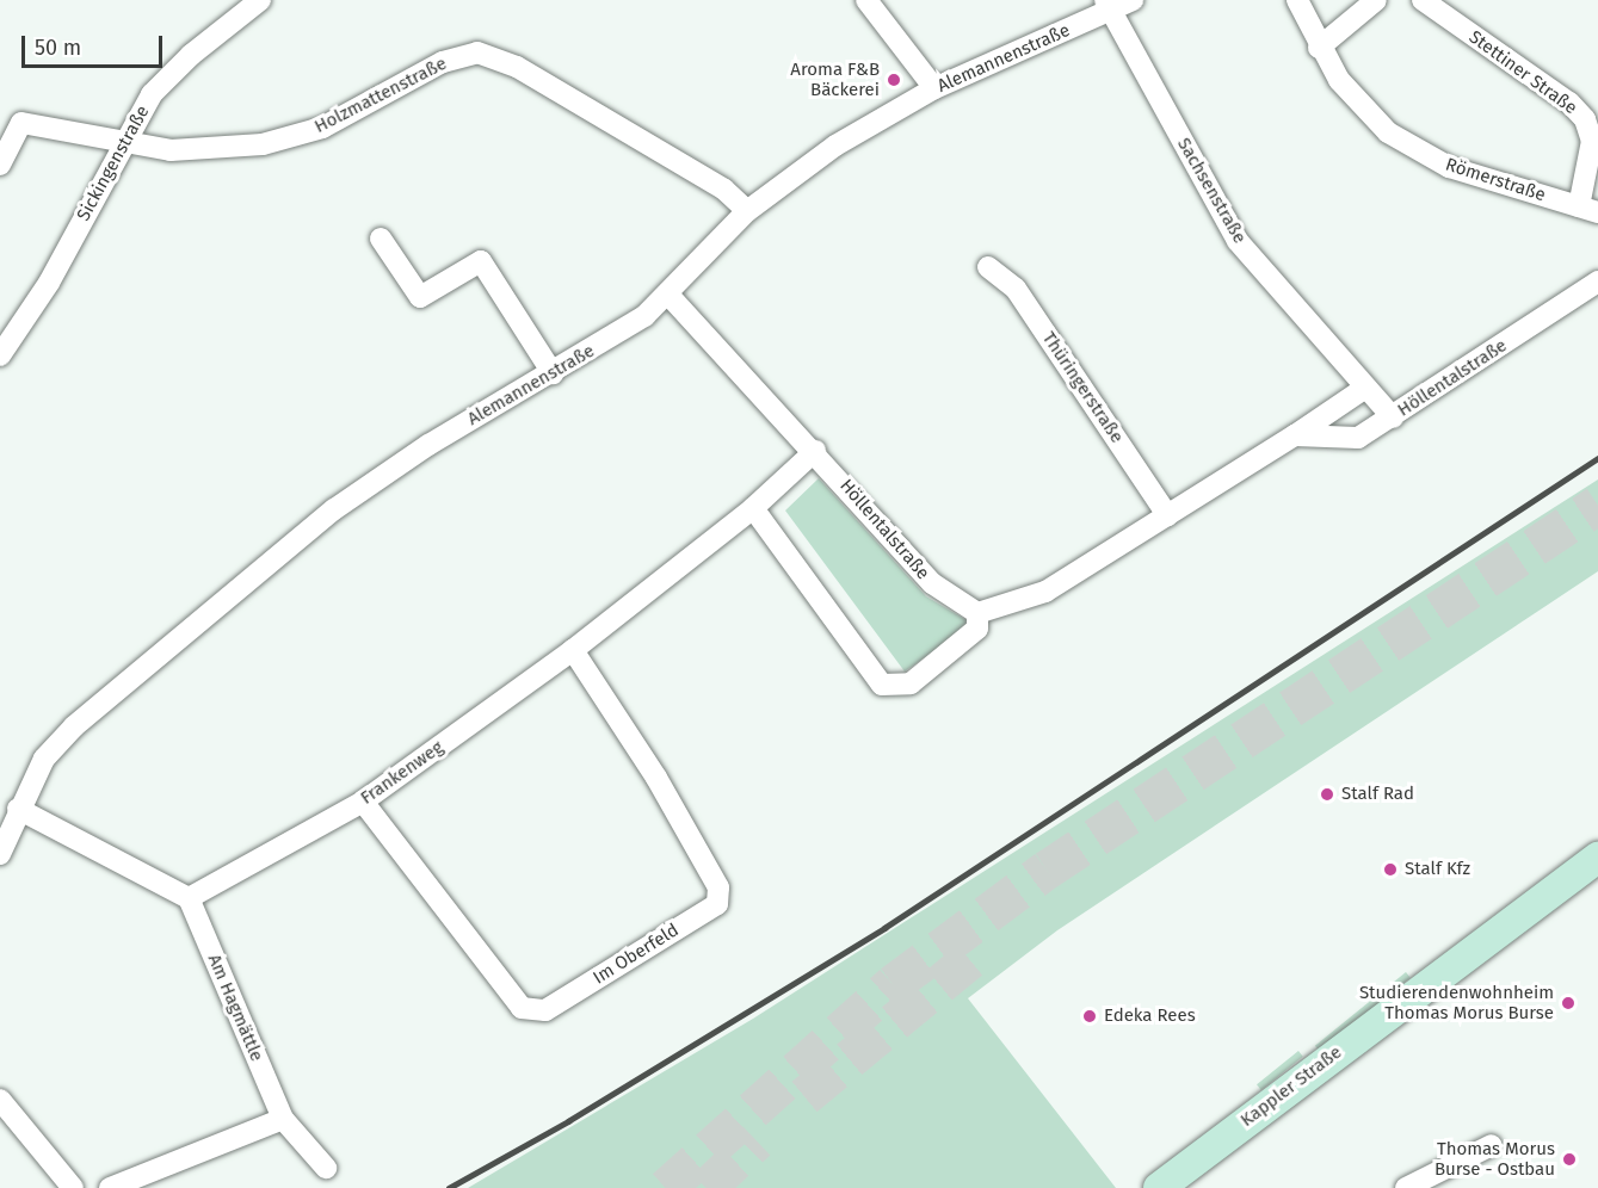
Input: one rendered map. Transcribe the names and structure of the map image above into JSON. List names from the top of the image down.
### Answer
{
  "streets": {
    "street": [
      "Alemannenstraße",
      "Stettiner Straße",
      "Holzmattenstraße",
      "Sickingenstraße",
      "Römerstraße",
      "Sachsenstraße",
      "Höllentalstraße",
      "Thüringerstraße",
      "Frankenweg",
      "Im Oberfeld",
      "Am Hagmättle",
      "Kappler Straße"
    ]
  },
  "crossings": [
    ["Alemannenstraße", "Holzmattenstraße"],
    ["Alemannenstraße", "Sachsenstraße"],
    ["Alemannenstraße", "Höllentalstraße"],
    ["Stettiner Straße", "Römerstraße"],
    ["Holzmattenstraße", "Sickingenstraße"],
    ["Sachsenstraße", "Höllentalstraße"],
    ["Höllentalstraße", "Frankenweg"],
    ["Frankenweg", "Im Oberfeld"],
    ["Frankenweg", "Am Hagmättle"]
  ],
  "places": [
    "Aroma F&B Bäckerei",
    "Stalf Rad",
    "Stalf Kfz",
    "Studierendenwohnheim Thomas Morus Burse",
    "Edeka Rees",
    "Thomas Morus Burse - Ostbau"
  ],
  "scale_bar": "50 m"
}
